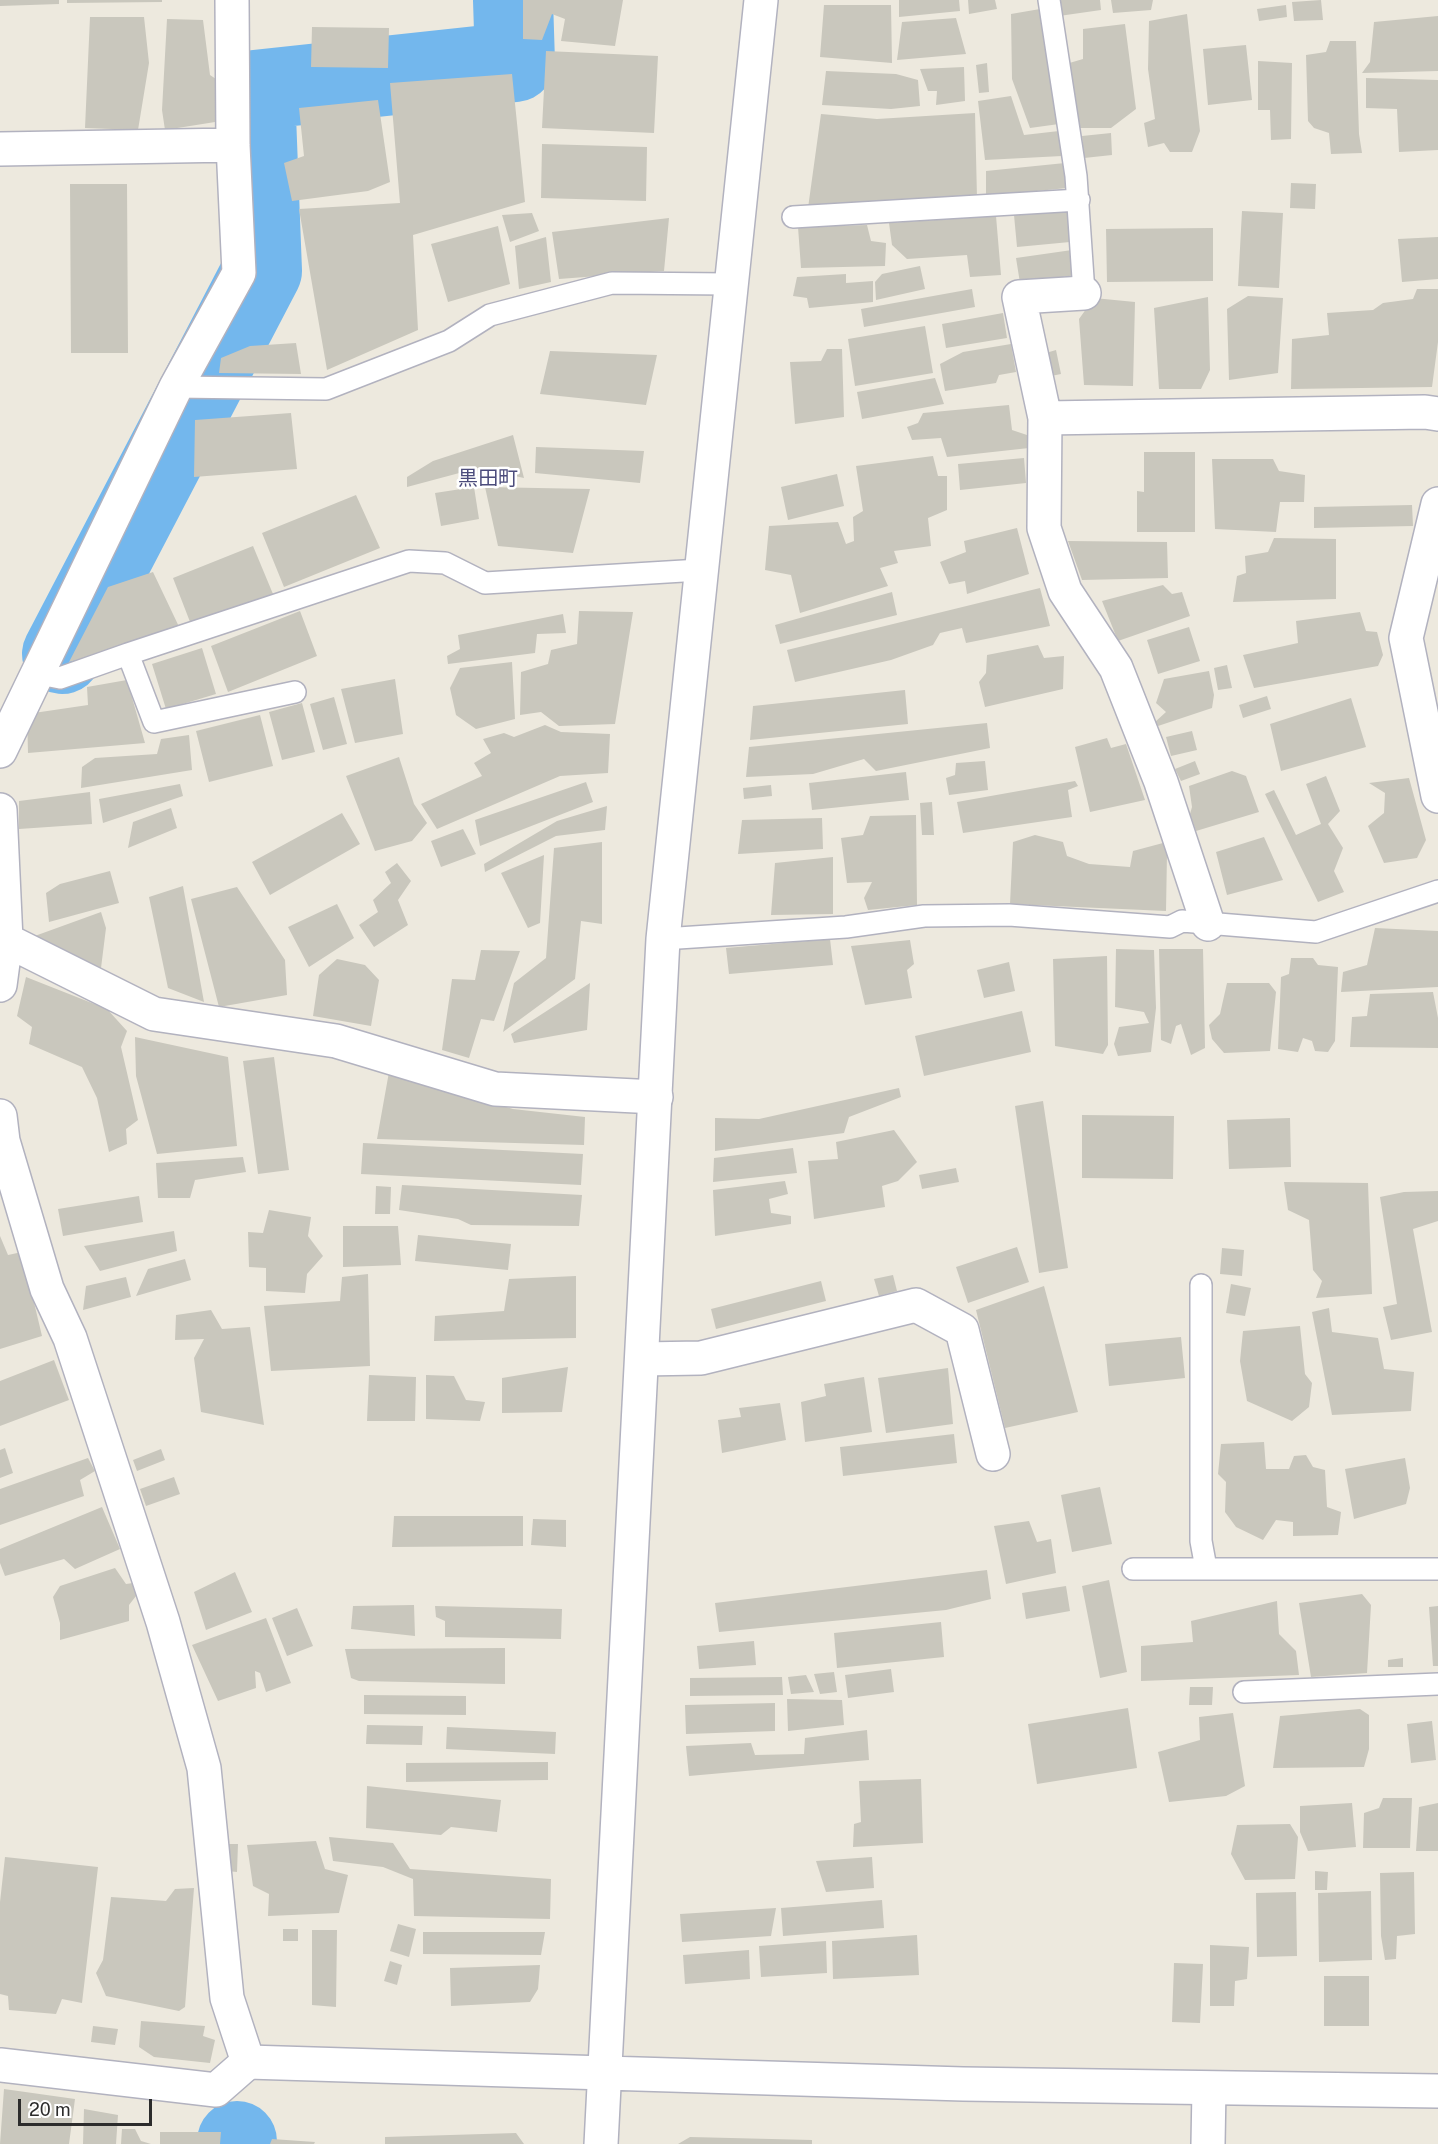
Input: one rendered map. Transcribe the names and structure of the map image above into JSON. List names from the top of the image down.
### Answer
{
  "districts": ["黒田町"],
  "scale_bar": "20 m"
}
